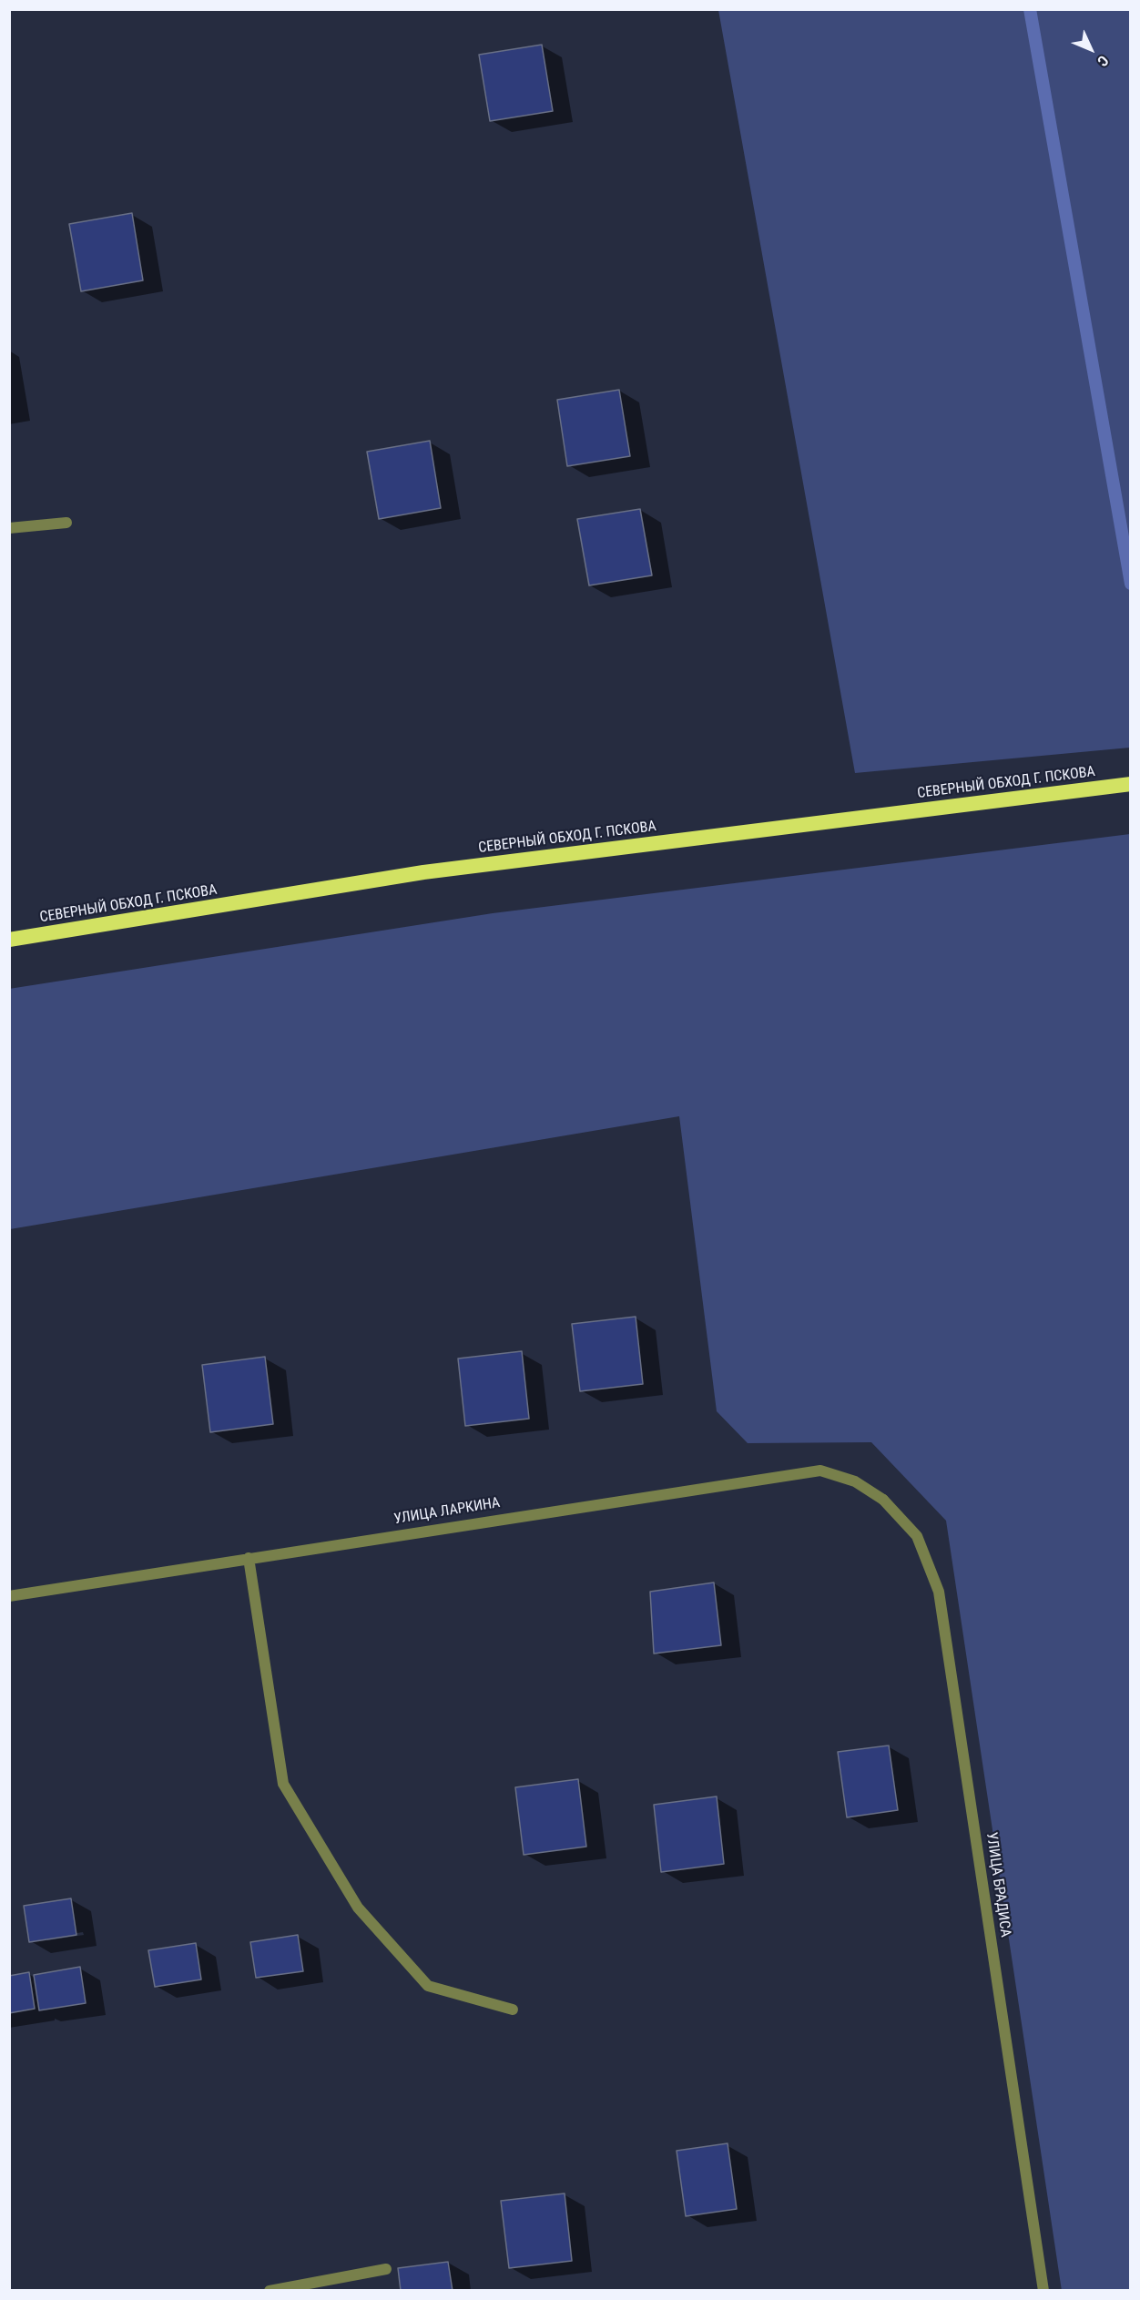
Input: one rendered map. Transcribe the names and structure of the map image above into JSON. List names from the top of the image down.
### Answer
{
  "streets": {
    "highway": ["СЕВЕРНЫЙ ОБХОД Г. ПСКОВА"],
    "street": ["УЛИЦА ЛАРКИНА", "УЛИЦА БРАДИСА"]
  },
  "crossings": [
    ["УЛИЦА ЛАРКИНА", "УЛИЦА БРАДИСА"]
  ],
  "north": "bottom right"
}
